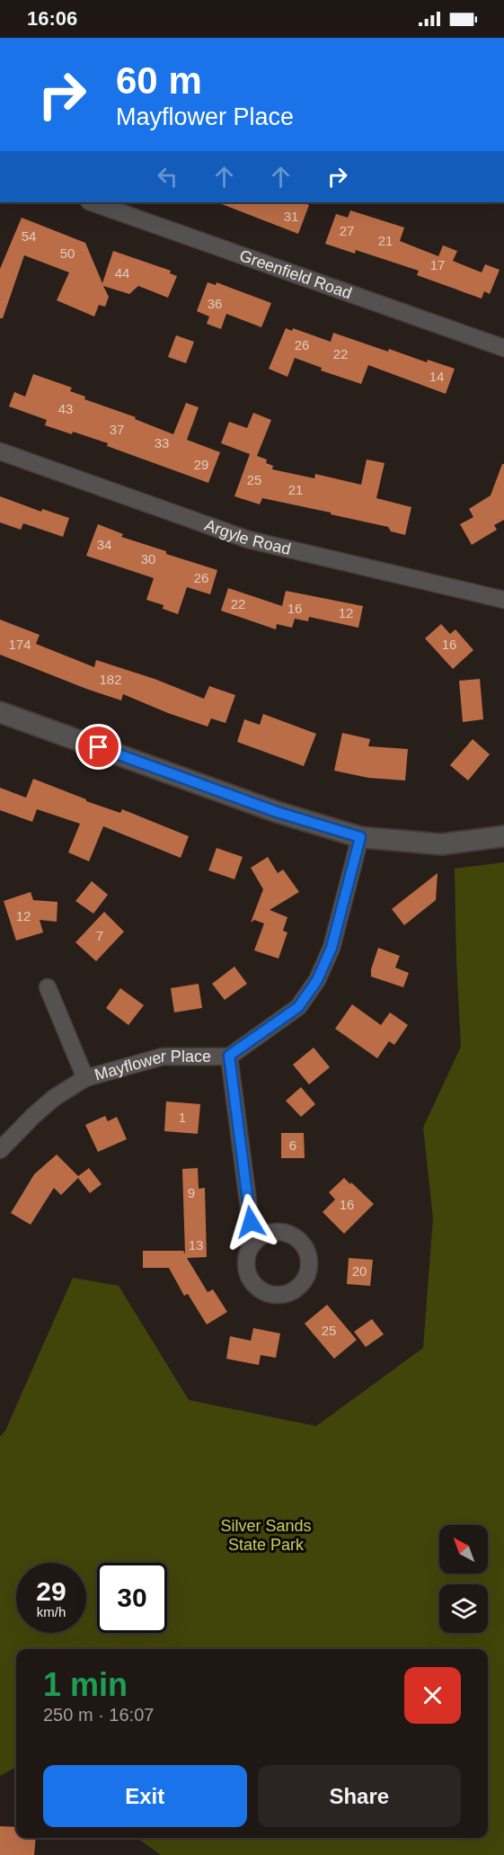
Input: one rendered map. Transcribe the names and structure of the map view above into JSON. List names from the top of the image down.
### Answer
{
  "streets": {
    "street": ["Greenfield Road", "Argyle Road", "Mayflower Place"]
  },
  "parks": ["Silver Sands State Park"],
  "house_numbers": [
    "31",
    "27",
    "54",
    "21",
    "50",
    "17",
    "44",
    "36",
    "26",
    "22",
    "14",
    "43",
    "37",
    "33",
    "29",
    "25",
    "21",
    "34",
    "30",
    "26",
    "22",
    "16",
    "12",
    "174",
    "16",
    "182",
    "12",
    "7",
    "1",
    "6",
    "9",
    "16",
    "13",
    "20",
    "25"
  ],
  "north": "top left",
  "page": {
    "status": "16:06",
    "turn": ["60 m", "Mayflower Place"],
    "speed": "29 km/h",
    "limit": "30",
    "heading": ["1 min", "250 m · 16:07"],
    "buttons": ["Exit", "Share"]
  }
}
